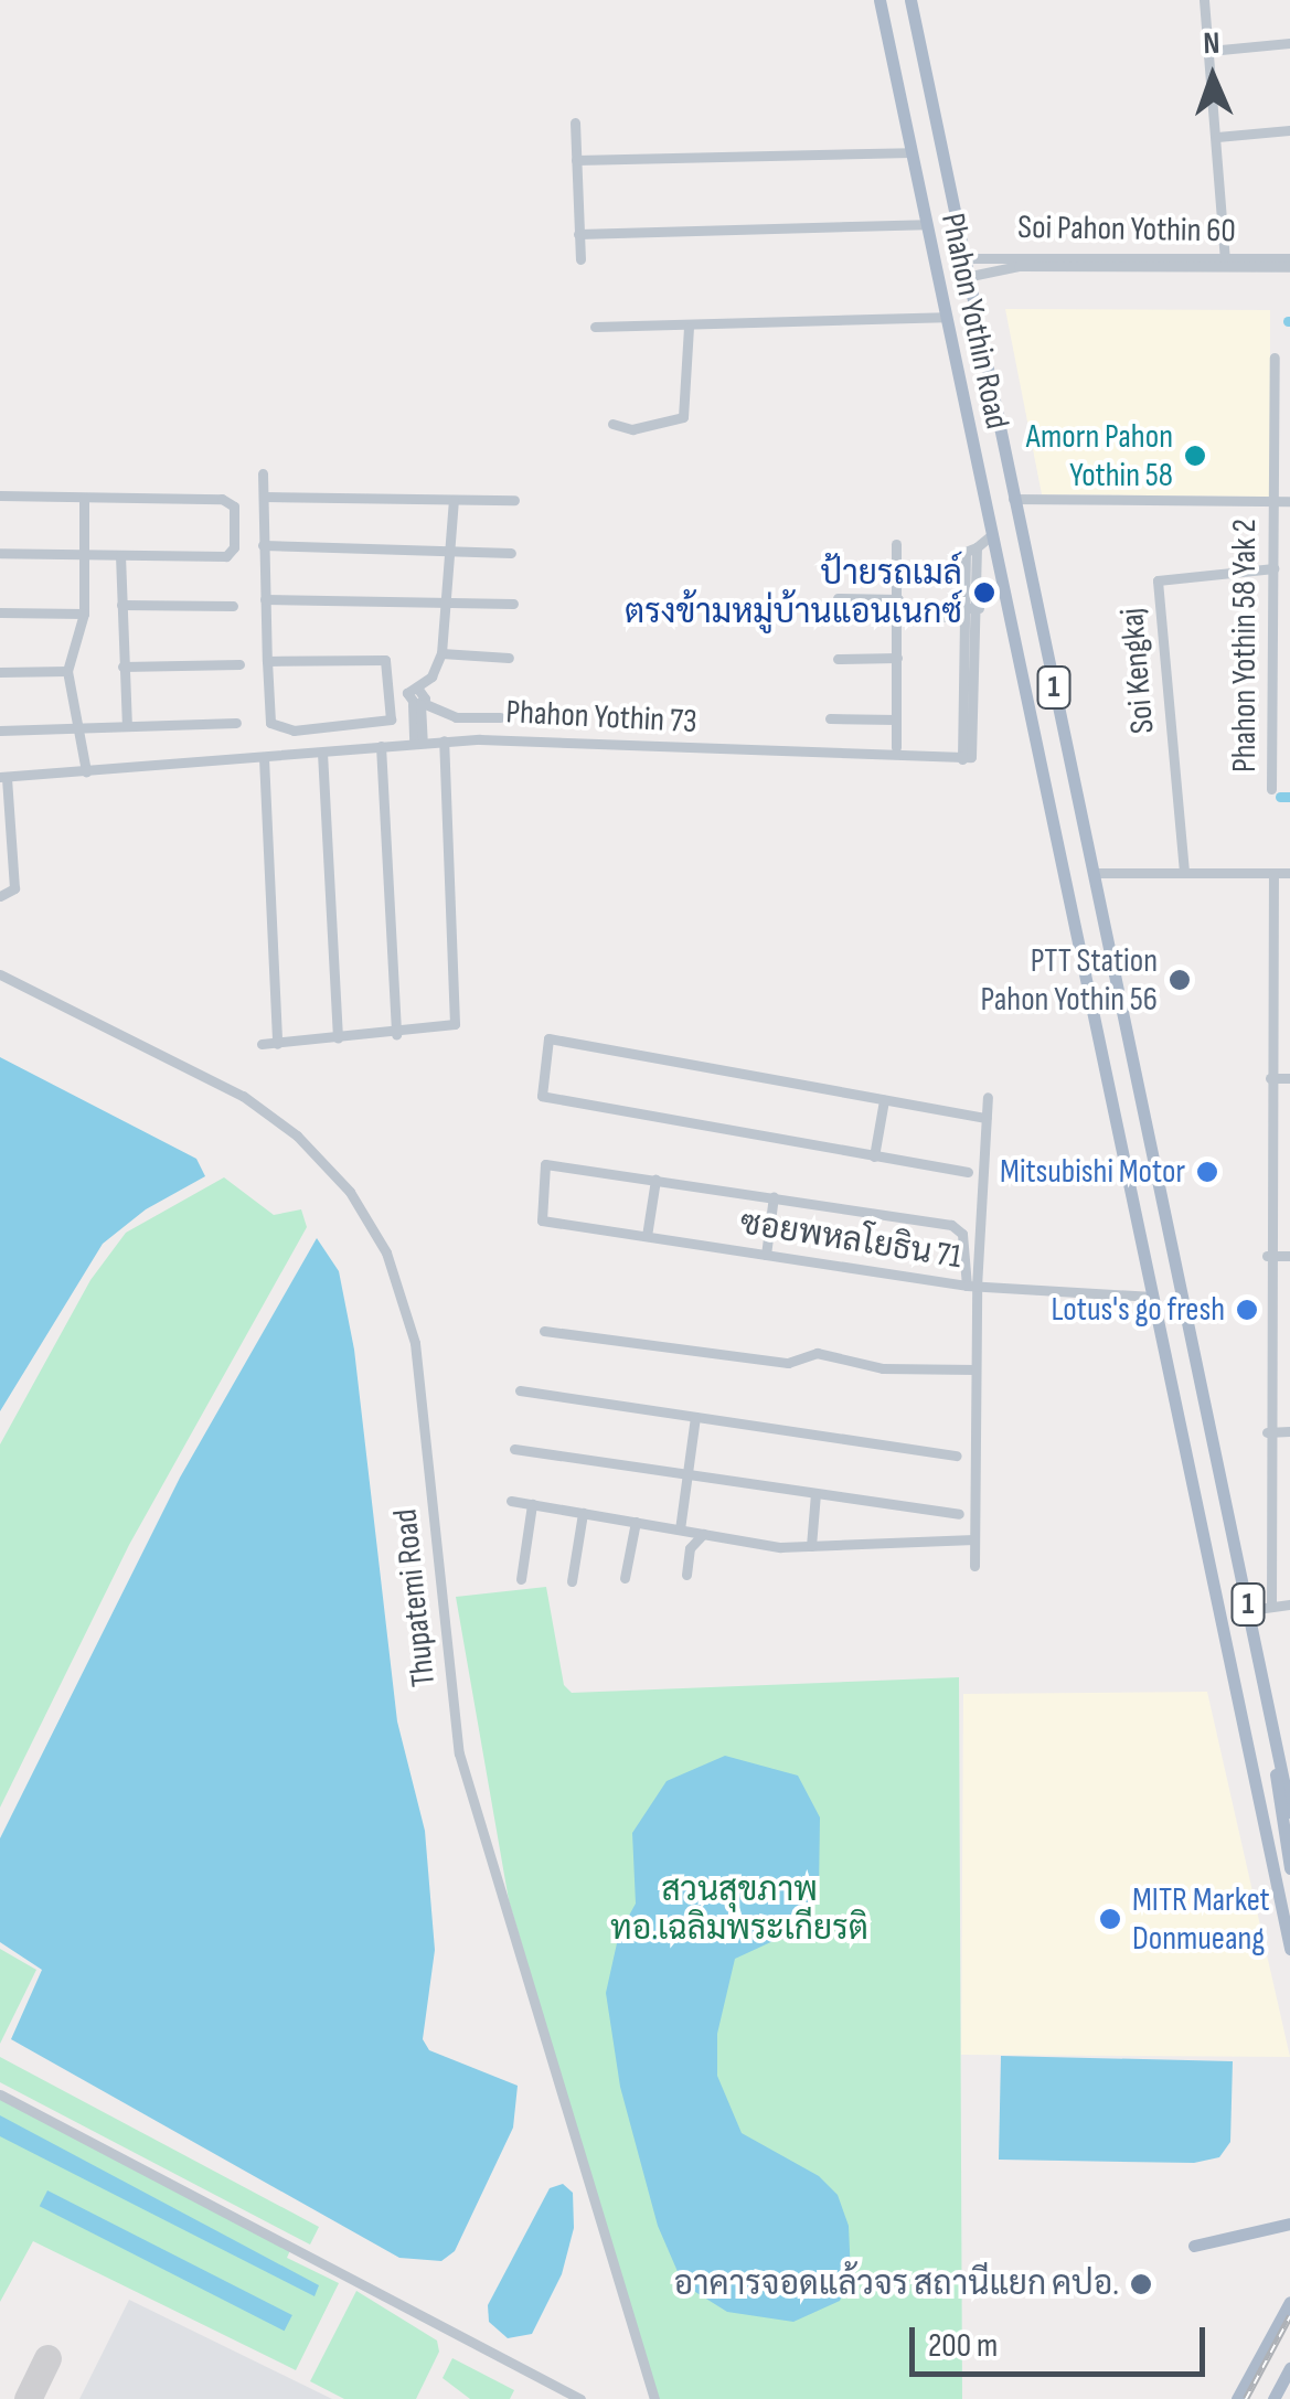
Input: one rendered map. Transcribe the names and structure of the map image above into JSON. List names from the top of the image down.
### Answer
{
  "streets": {
    "main road": ["Phahon Yothin Road", "1"],
    "street": [
      "Soi Pahon Yothin 60",
      "Phahon Yothin 58 Yak 2",
      "Soi Kengkaj",
      "Phahon Yothin 73",
      "ซอยพหลโยธิน 71",
      "Thupatemi Road"
    ]
  },
  "crossings": [
    ["Soi Pahon Yothin 60", "Phahon Yothin Road"],
    ["Phahon Yothin Road", "ซอยพหลโยธิน 71"],
    ["Phahon Yothin 58 Yak 2", "Soi Kengkaj"]
  ],
  "parks": ["สวนสุขภาพ ทอ.เฉลิมพระเกียรติ"],
  "places": [
    "Amorn Pahon Yothin 58",
    "ป้ายรถเมล์ ตรงข้ามหมู่บ้านแอนเนกซ์",
    "PTT Station Pahon Yothin 56",
    "Mitsubishi Motor",
    "Lotus's go fresh",
    "MITR Market Donmueang",
    "อาคารจอดแล้วจร สถานีแยก คปอ."
  ],
  "scale_bar": "200 m",
  "north": "top"
}
